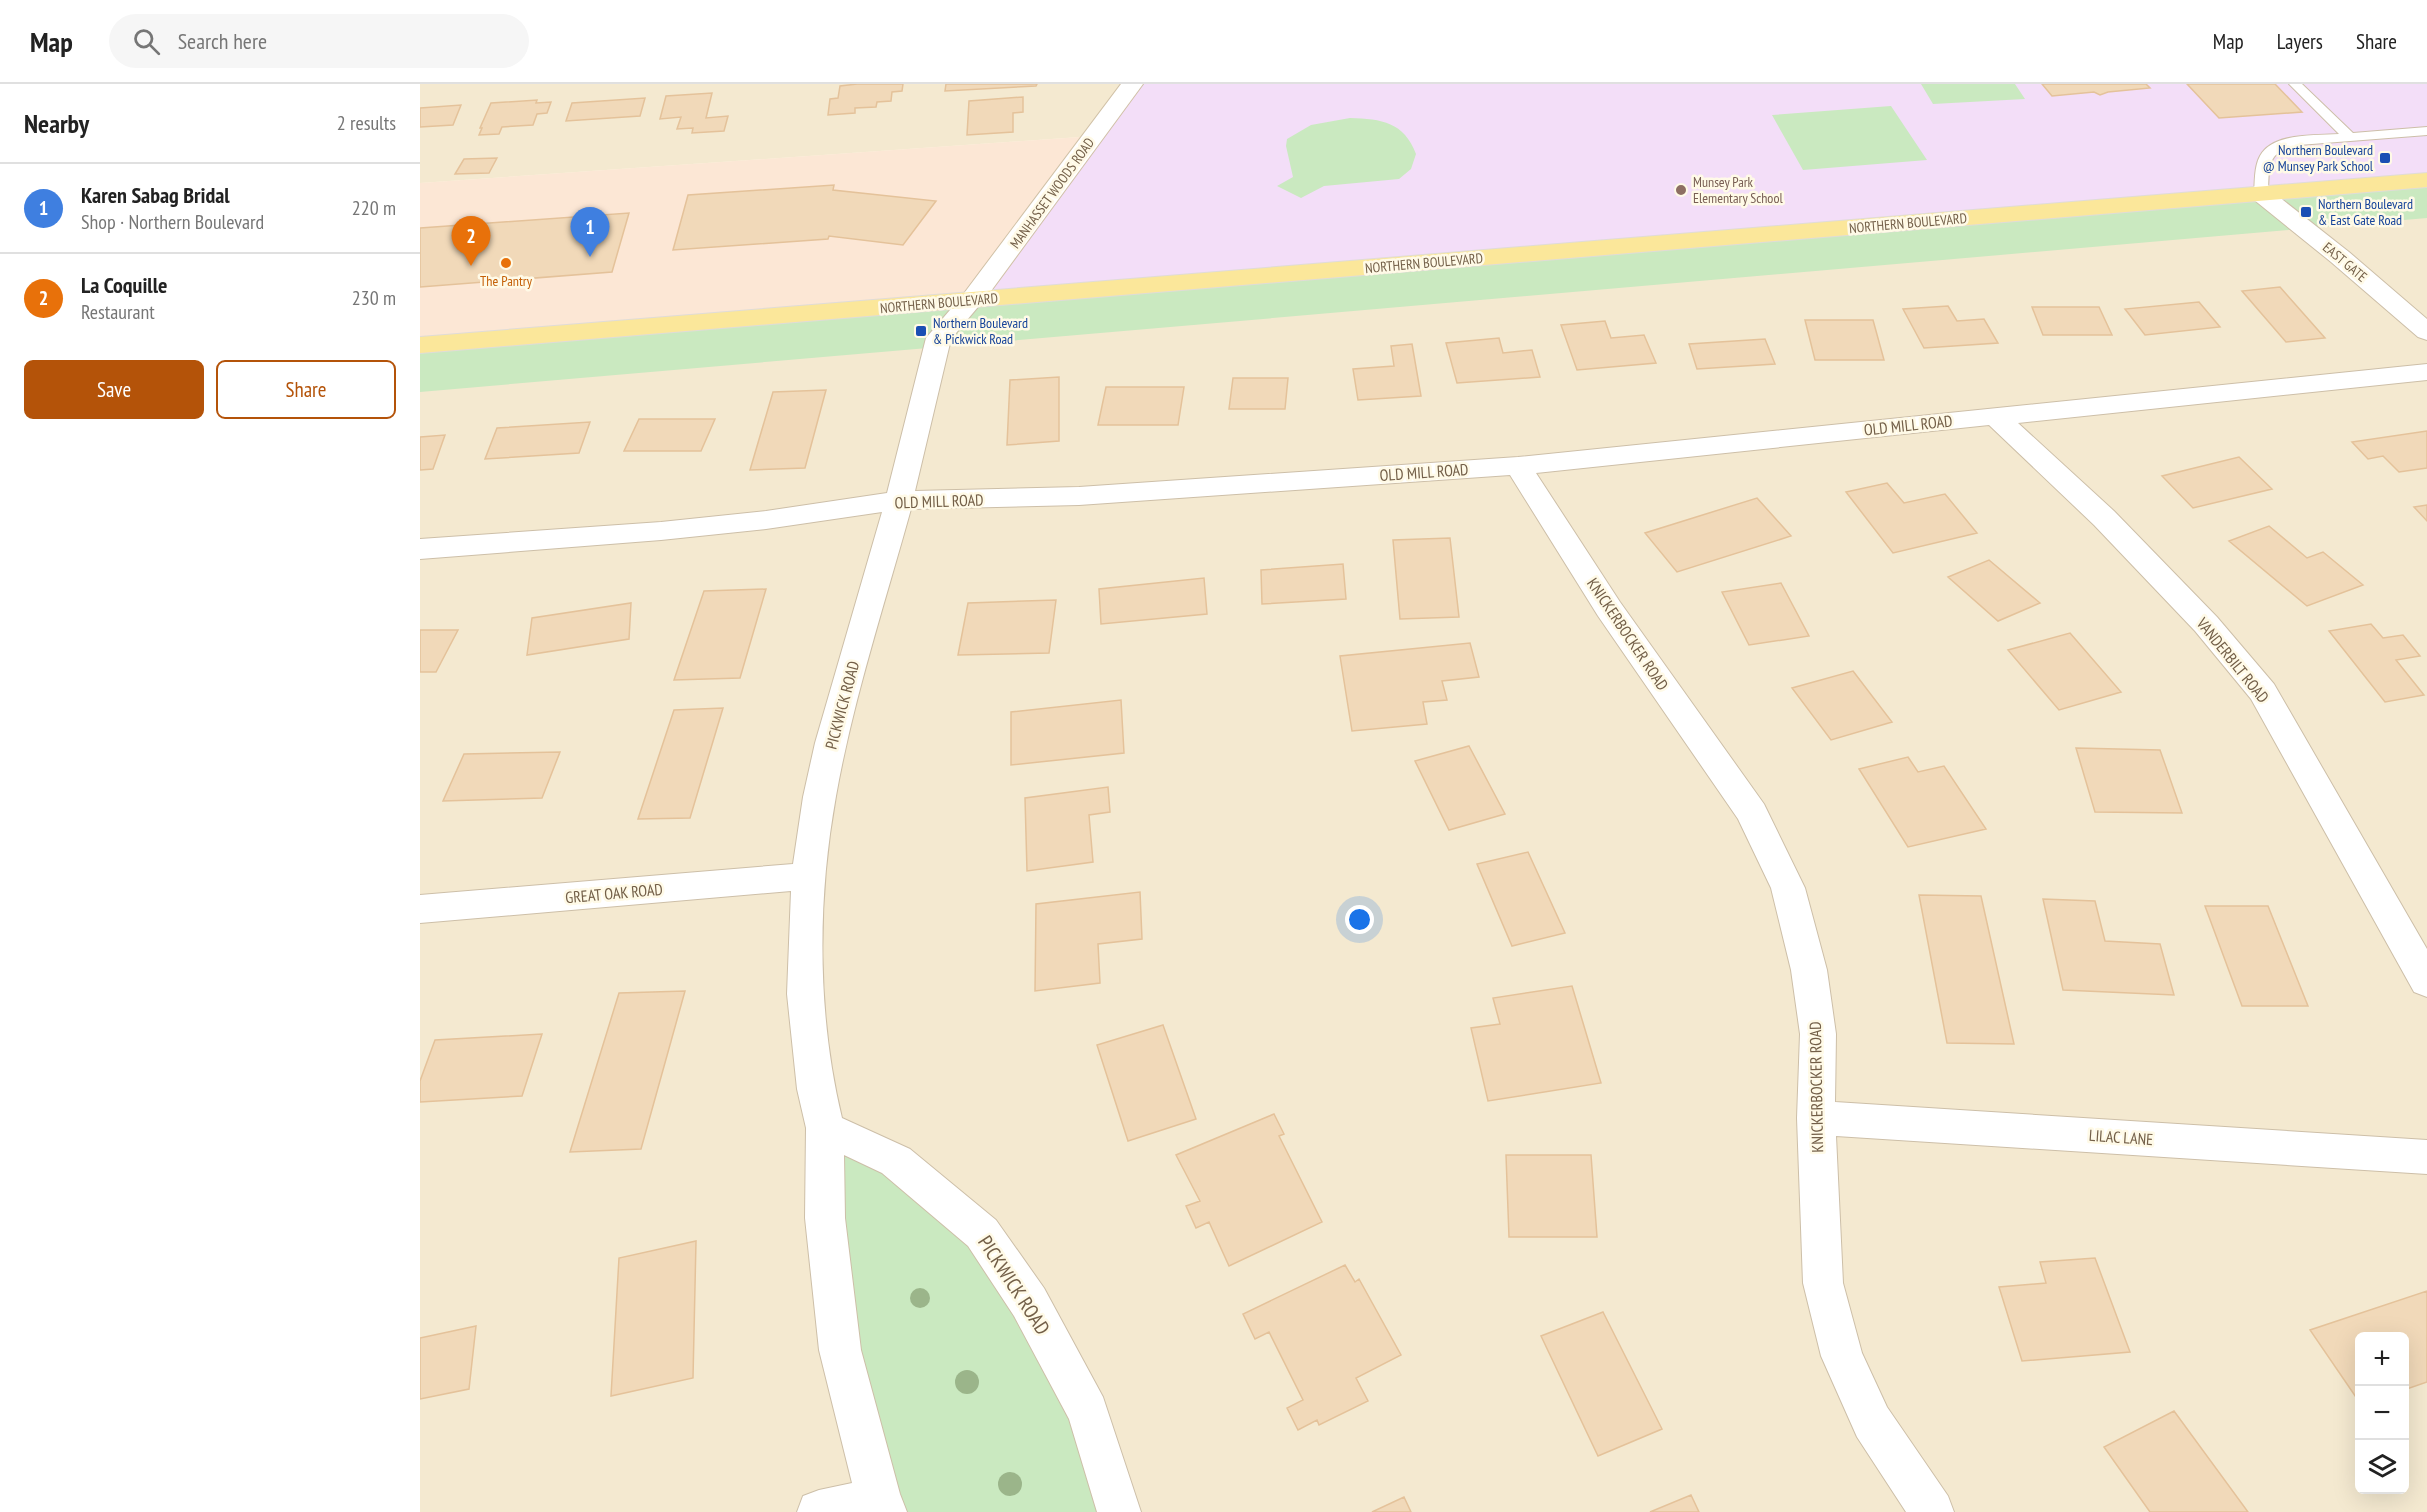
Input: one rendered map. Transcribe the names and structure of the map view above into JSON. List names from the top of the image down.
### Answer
{
  "streets": {
    "main road": ["NORTHERN BOULEVARD"],
    "street": [
      "MANHASSET WOODS ROAD",
      "EAST GATE",
      "OLD MILL ROAD",
      "KNICKERBOCKER ROAD",
      "VANDERBILT ROAD",
      "PICKWICK ROAD",
      "GREAT OAK ROAD",
      "LILAC LANE"
    ]
  },
  "crossings": [
    ["MANHASSET WOODS ROAD", "NORTHERN BOULEVARD"],
    ["MANHASSET WOODS ROAD", "PICKWICK ROAD"],
    ["NORTHERN BOULEVARD", "EAST GATE"],
    ["NORTHERN BOULEVARD", "PICKWICK ROAD"],
    ["OLD MILL ROAD", "KNICKERBOCKER ROAD"],
    ["OLD MILL ROAD", "VANDERBILT ROAD"],
    ["OLD MILL ROAD", "PICKWICK ROAD"],
    ["KNICKERBOCKER ROAD", "LILAC LANE"],
    ["PICKWICK ROAD", "GREAT OAK ROAD"]
  ],
  "places": {
    "transit": ["Northern Boulevard @ Munsey Park School", "Northern Boulevard & East Gate Road", "Northern Boulevard & Pickwick Road"],
    "other": ["Munsey Park Elementary School", "The Pantry"]
  },
  "page": {
    "header": "Map",
    "search": "Search here",
    "nav": ["Map", "Layers", "Share"],
    "heading": ["Nearby", "2 results"],
    "list": [
      {
        "mark": "1",
        "name": "Karen Sabag Bridal",
        "note": "Shop · Northern Boulevard",
        "value": "220 m"
      },
      {
        "mark": "2",
        "name": "La Coquille",
        "note": "Restaurant",
        "value": "230 m"
      }
    ],
    "pins": ["1", "2"],
    "buttons": ["Save", "Share"],
    "map_buttons": ["+", "−"]
  }
}
